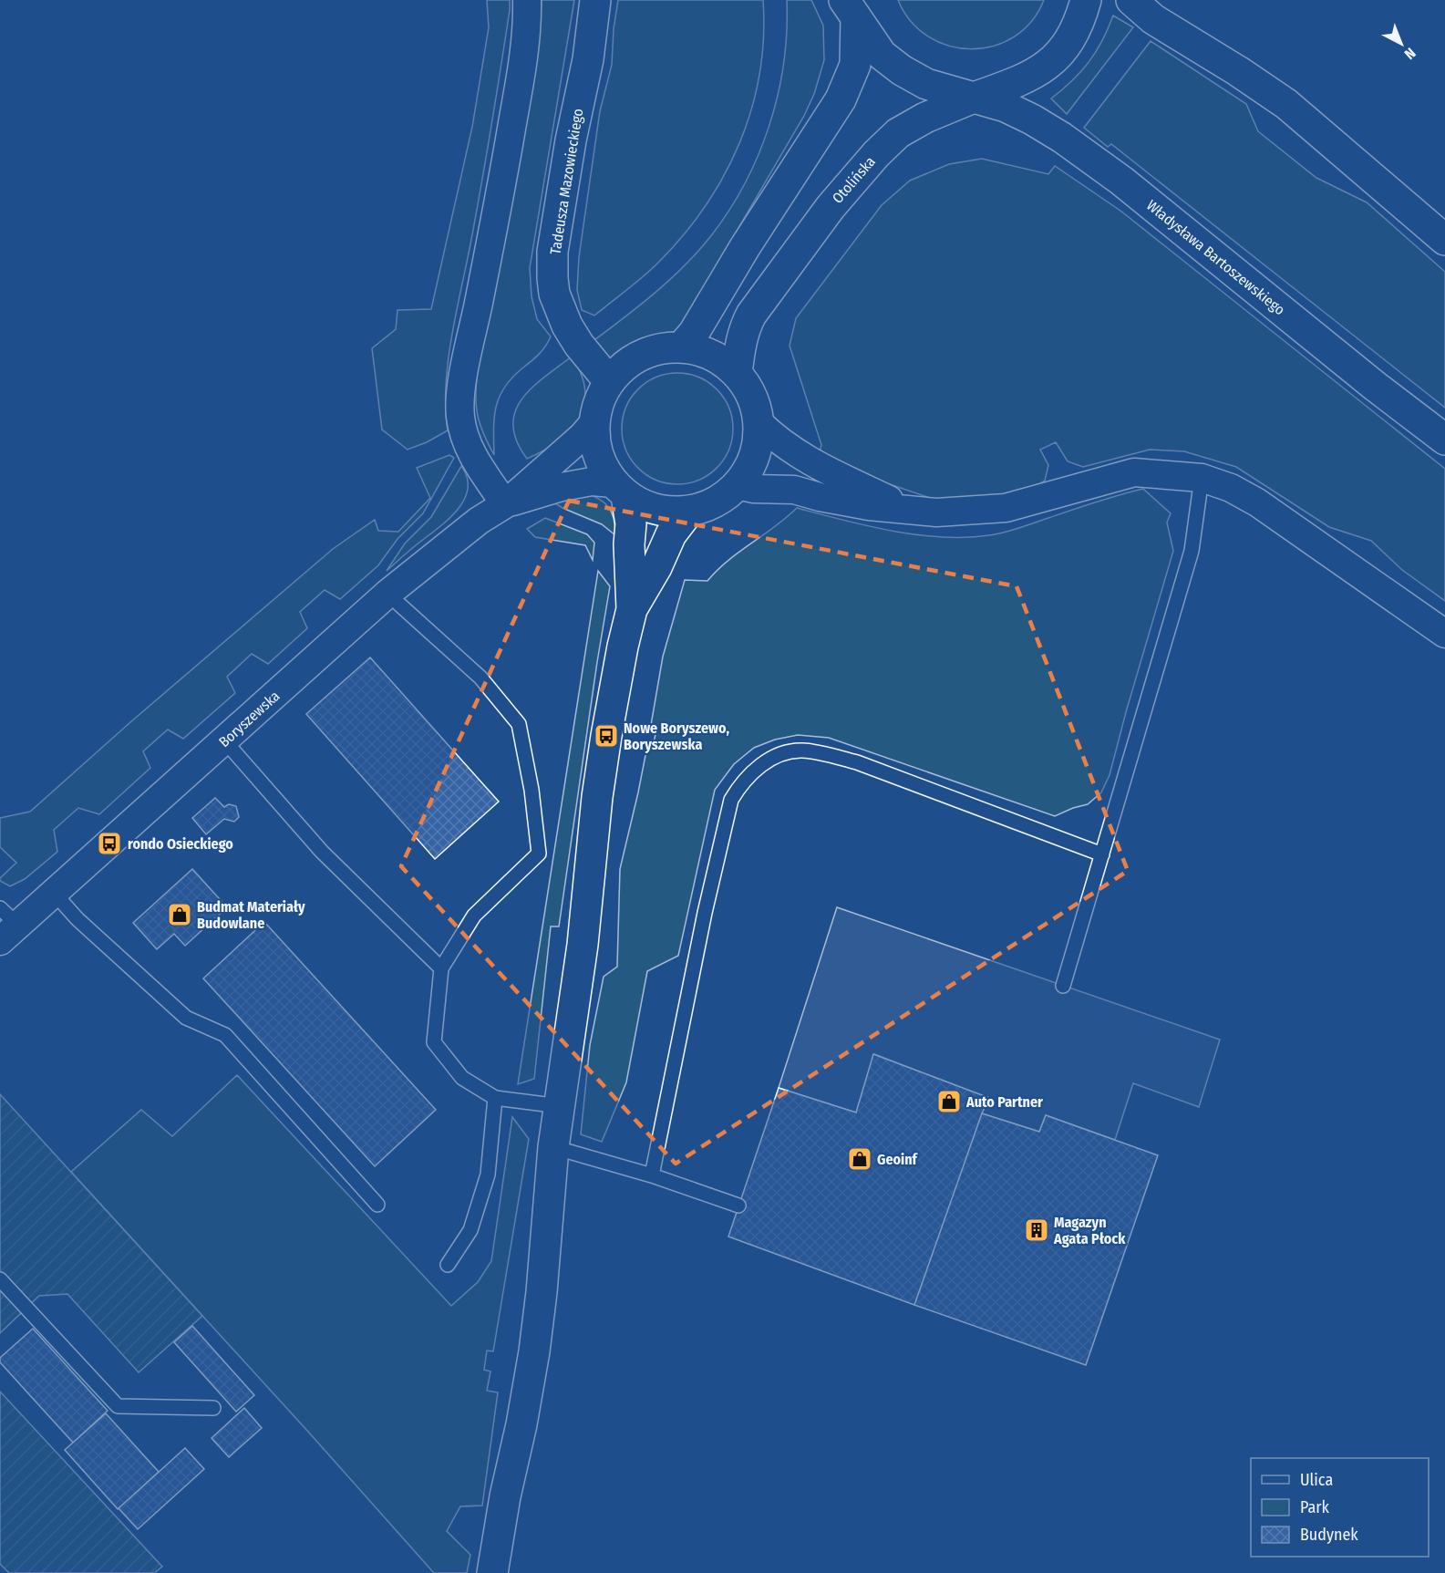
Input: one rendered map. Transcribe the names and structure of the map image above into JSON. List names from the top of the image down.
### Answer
{
  "streets": {
    "main road": ["Otolińska", "Tadeusza Mazowieckiego", "Władysława Bartoszewskiego"],
    "street": ["Boryszewska"]
  },
  "crossings": [
    ["Otolińska", "Tadeusza Mazowieckiego"],
    ["Otolińska", "Władysława Bartoszewskiego"],
    ["Otolińska", "Boryszewska"],
    ["Tadeusza Mazowieckiego", "Boryszewska"]
  ],
  "places": {
    "bus stop": ["Nowe Boryszewo, Boryszewska", "rondo Osieckiego"],
    "shop": ["Budmat Materiały Budowlane", "Auto Partner", "Geoinf"],
    "building": ["Magazyn Agata Płock"]
  },
  "legend": ["Ulica", "Park", "Budynek"],
  "north": "bottom right"
}
